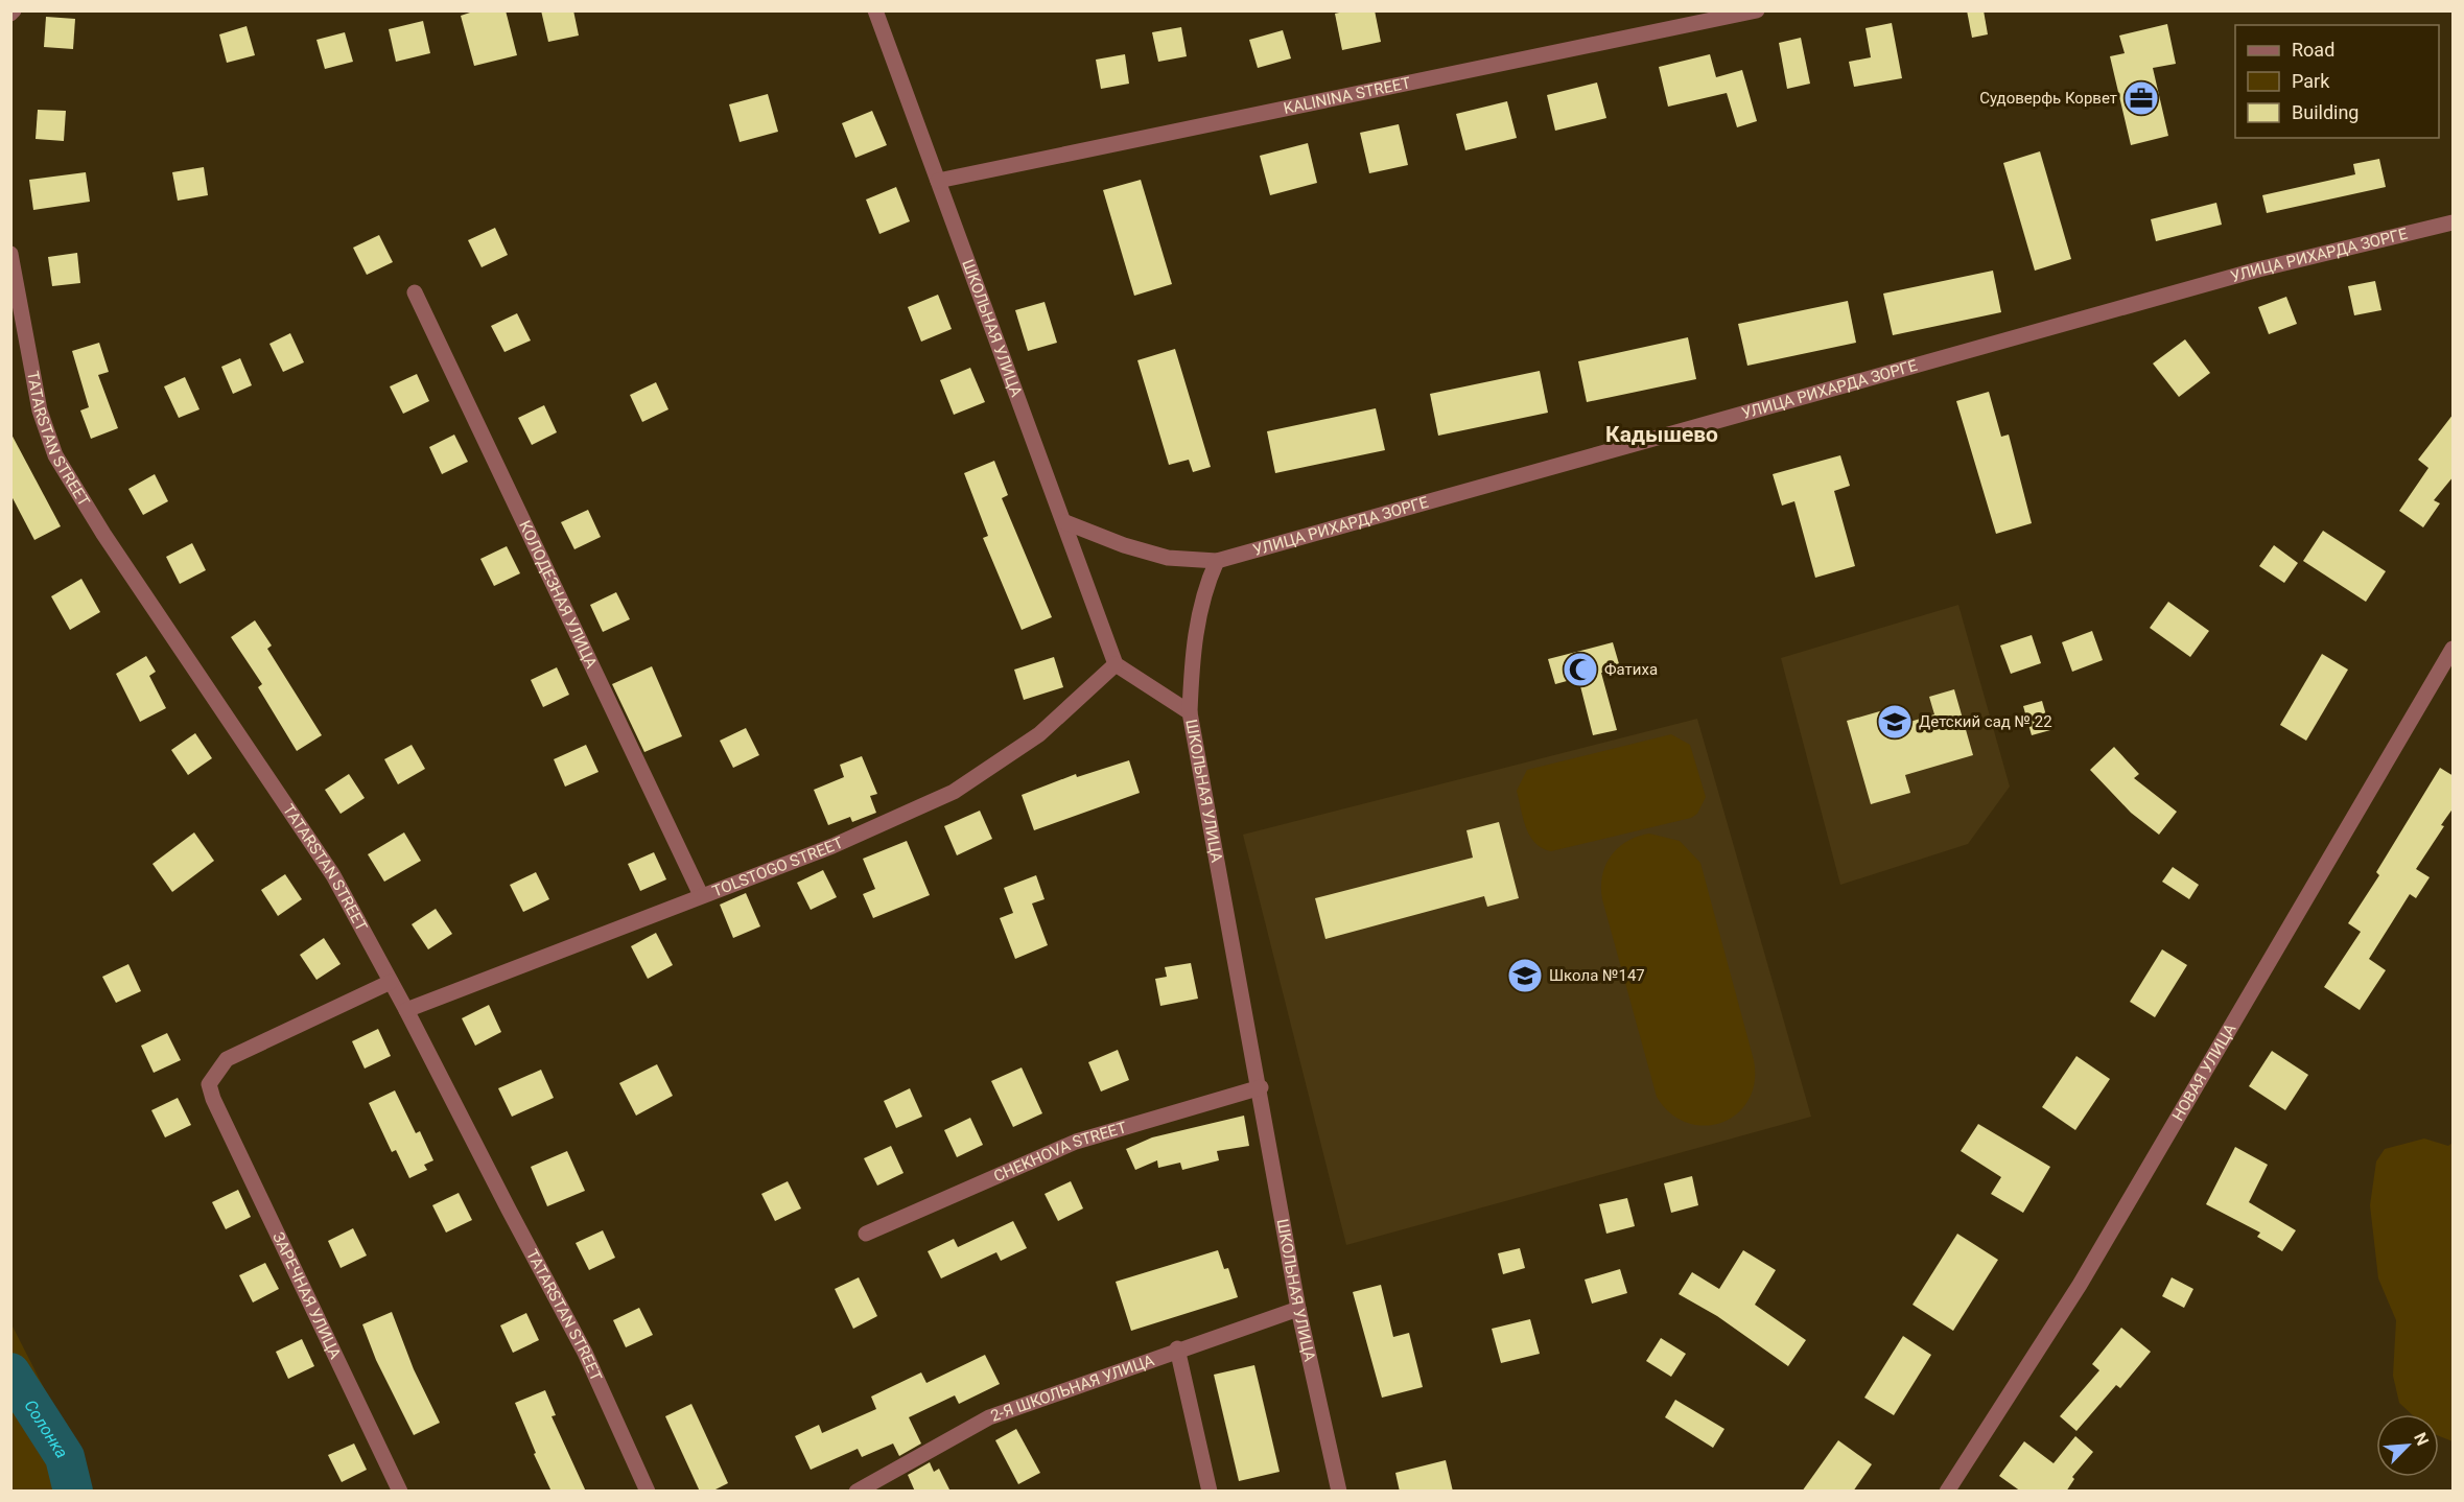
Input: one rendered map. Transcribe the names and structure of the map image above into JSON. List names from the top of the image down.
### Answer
{
  "streets": {
    "street": [
      "KALININA STREET",
      "УЛИЦА РИХАРДА ЗОРГЕ",
      "ШКОЛЬНАЯ УЛИЦА",
      "TATARSTAN STREET",
      "КОЛОДЕЗНАЯ УЛИЦА",
      "TOLSTOGO STREET",
      "НОВАЯ УЛИЦА",
      "CHEKHOVA STREET",
      "ЗАРЕЧНАЯ УЛИЦА",
      "2-Я ШКОЛЬНАЯ УЛИЦА"
    ]
  },
  "crossings": [
    ["KALININA STREET", "ШКОЛЬНАЯ УЛИЦА"],
    ["УЛИЦА РИХАРДА ЗОРГЕ", "ШКОЛЬНАЯ УЛИЦА"],
    ["ШКОЛЬНАЯ УЛИЦА", "TOLSTOGO STREET"],
    ["ШКОЛЬНАЯ УЛИЦА", "CHEKHOVA STREET"],
    ["ШКОЛЬНАЯ УЛИЦА", "2-Я ШКОЛЬНАЯ УЛИЦА"],
    ["TATARSTAN STREET", "TOLSTOGO STREET"],
    ["TATARSTAN STREET", "ЗАРЕЧНАЯ УЛИЦА"],
    ["КОЛОДЕЗНАЯ УЛИЦА", "TOLSTOGO STREET"]
  ],
  "districts": ["Кадышево"],
  "water": ["Солонка"],
  "places": {
    "office": ["Судоверфь Корвет"],
    "mosque": ["Фатиха"],
    "school or university": ["Детский сад № 22", "Школа №147"]
  },
  "legend": ["Road", "Park", "Building"],
  "north": "top right"
}
